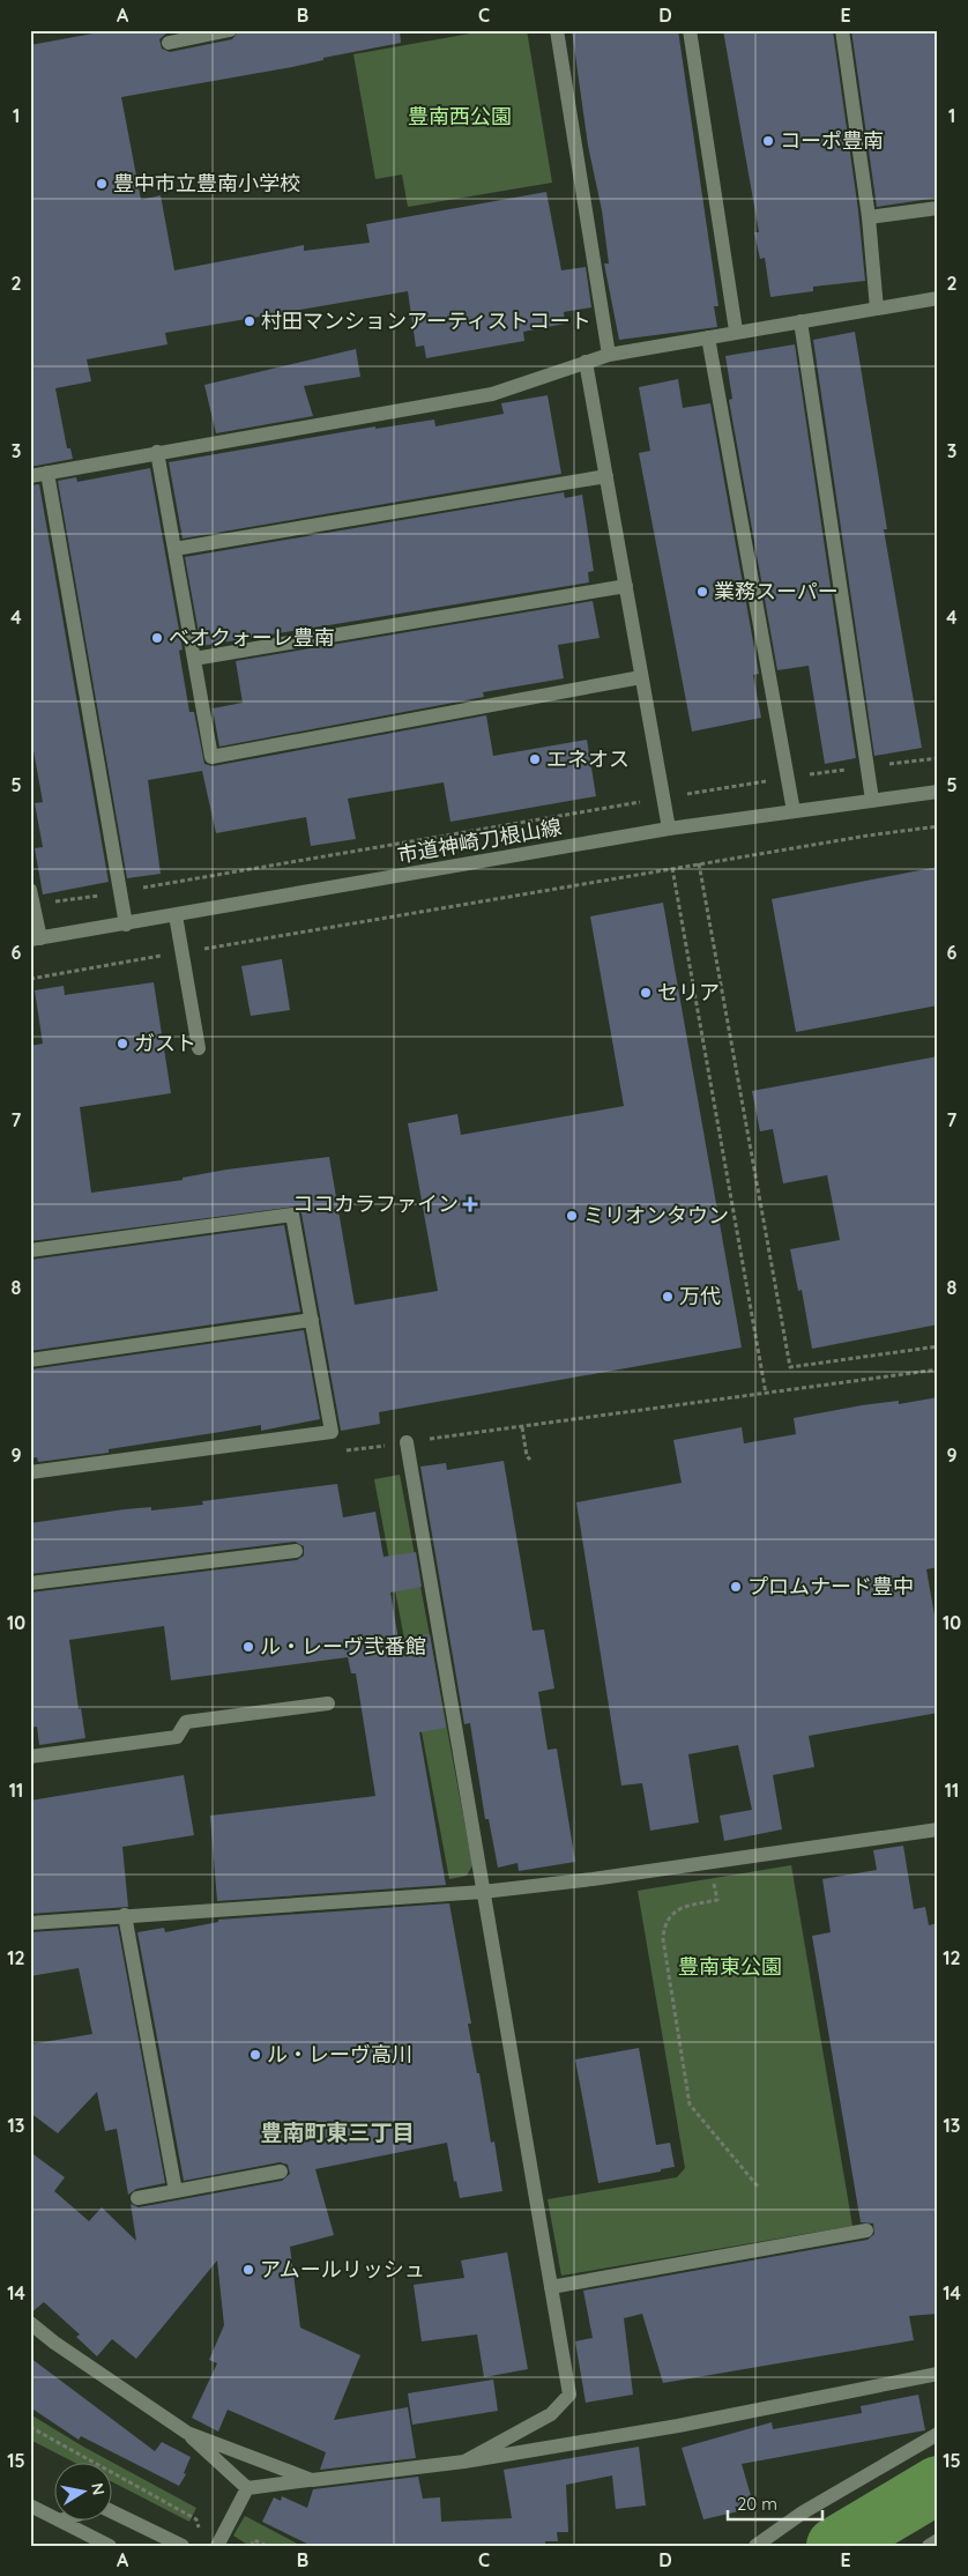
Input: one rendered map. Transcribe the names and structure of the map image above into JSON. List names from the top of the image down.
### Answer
{
  "streets": {
    "street": ["市道神崎刀根山線"]
  },
  "districts": ["豊南町東三丁目"],
  "parks": ["豊南西公園", "豊南東公園"],
  "places": {
    "other": [
      "コーポ豊南",
      "豊中市立豊南小学校",
      "村田マンションアーティストコート",
      "業務スーパー",
      "ベオクォーレ豊南",
      "エネオス",
      "セリア",
      "ガスト",
      "ミリオンタウン",
      "万代",
      "プロムナード豊中",
      "ル・レーヴ弐番館",
      "ル・レーヴ高川",
      "アムールリッシュ"
    ],
    "health": ["ココカラファイン"]
  },
  "scale_bar": "20 m",
  "north": "right",
  "grid": {
    "columns": [
      "A",
      "B",
      "C",
      "D",
      "E"
    ],
    "rows": [
      "1",
      "2",
      "3",
      "4",
      "5",
      "6",
      "7",
      "8",
      "9",
      "10",
      "11",
      "12",
      "13",
      "14",
      "15"
    ]
  }
}
